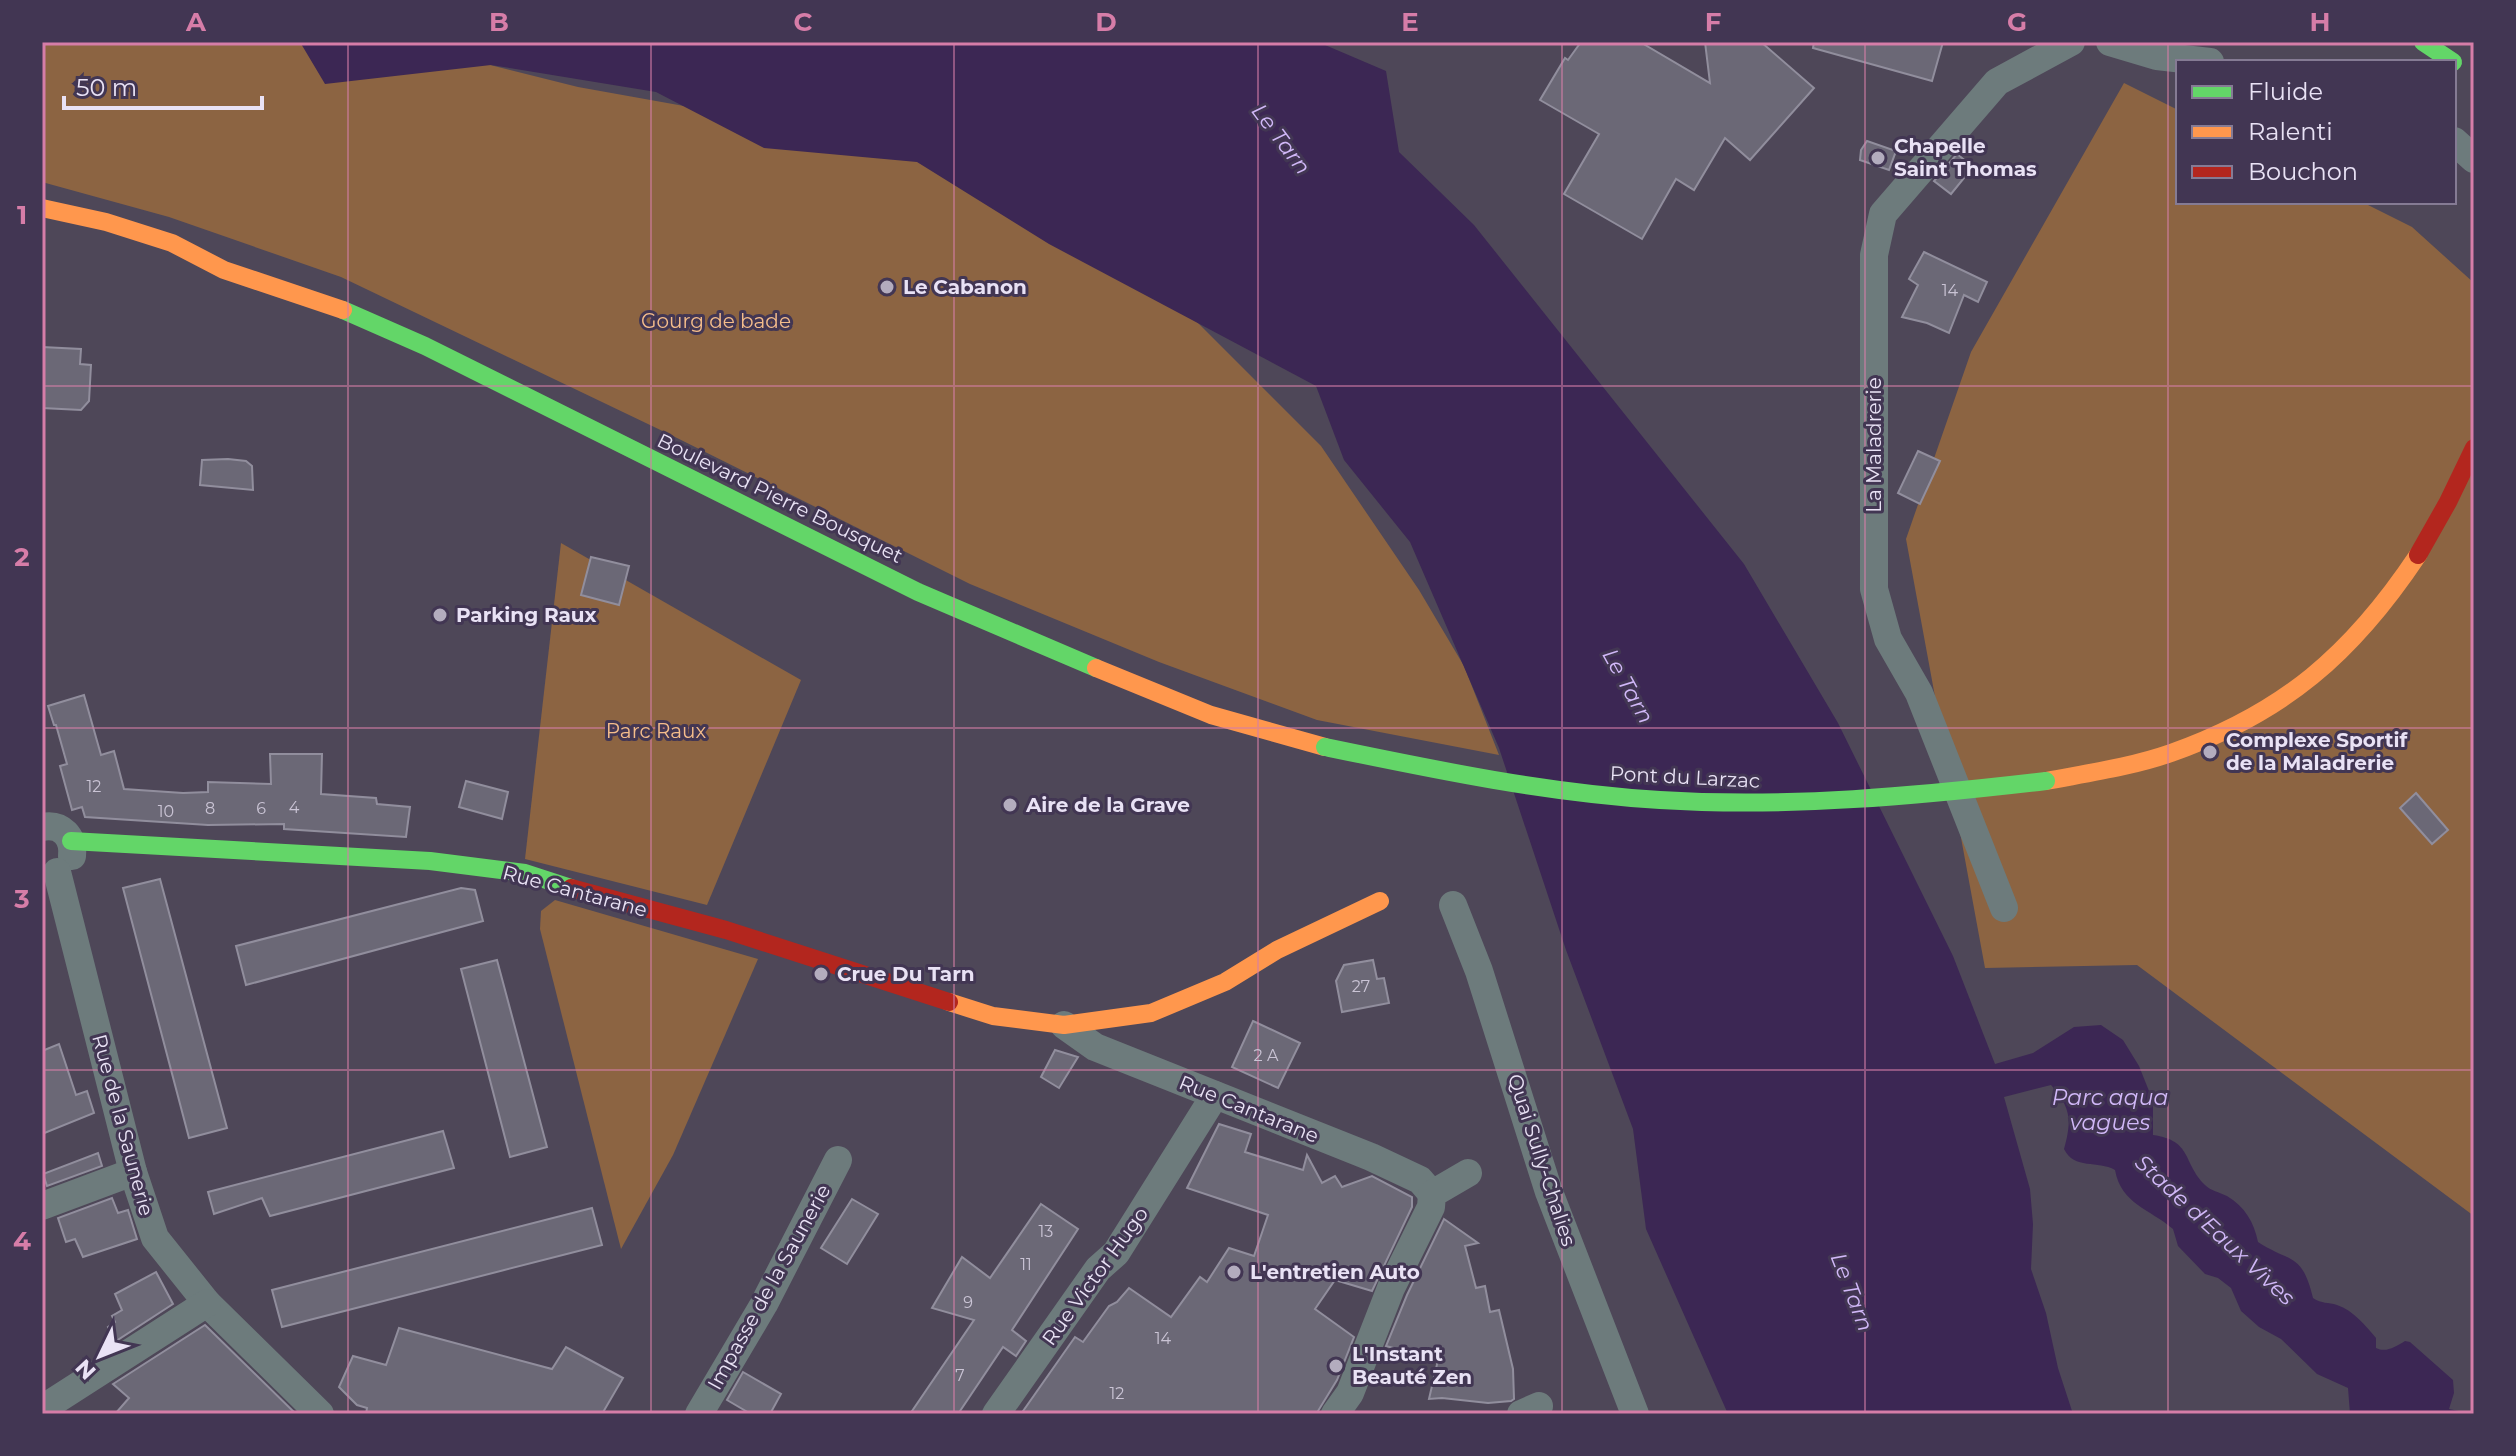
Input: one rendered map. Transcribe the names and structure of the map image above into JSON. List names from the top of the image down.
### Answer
{
  "streets": {
    "main road": ["Boulevard Pierre Bousquet", "Pont du Larzac", "Rue Cantarane"],
    "street": [
      "La Maladrerie",
      "Rue de la Saunerie",
      "Quai Sully-Chalies",
      "Rue Victor Hugo",
      "Impasse de la Saunerie"
    ]
  },
  "crossings": [
    ["Boulevard Pierre Bousquet", "Pont du Larzac"],
    ["Rue Cantarane", "Rue Victor Hugo"]
  ],
  "water": ["Le Tarn", "Parc aqua vagues", "Stade d'Eaux Vives"],
  "parks": ["Gourg de bade", "Parc Raux"],
  "places": [
    "Chapelle Saint Thomas",
    "Le Cabanon",
    "Parking Raux",
    "Complexe Sportif de la Maladrerie",
    "Aire de la Grave",
    "Crue Du Tarn",
    "L'entretien Auto",
    "L'Instant Beauté Zen"
  ],
  "house_numbers": [
    "14",
    "12",
    "4",
    "8",
    "6",
    "10",
    "27",
    "2 A",
    "13",
    "11",
    "9",
    "14",
    "7",
    "12"
  ],
  "legend": ["Fluide", "Ralenti", "Bouchon"],
  "scale_bar": "50 m",
  "north": "bottom left",
  "grid": {
    "columns": [
      "A",
      "B",
      "C",
      "D",
      "E",
      "F",
      "G",
      "H"
    ],
    "rows": [
      "1",
      "2",
      "3",
      "4"
    ]
  }
}
